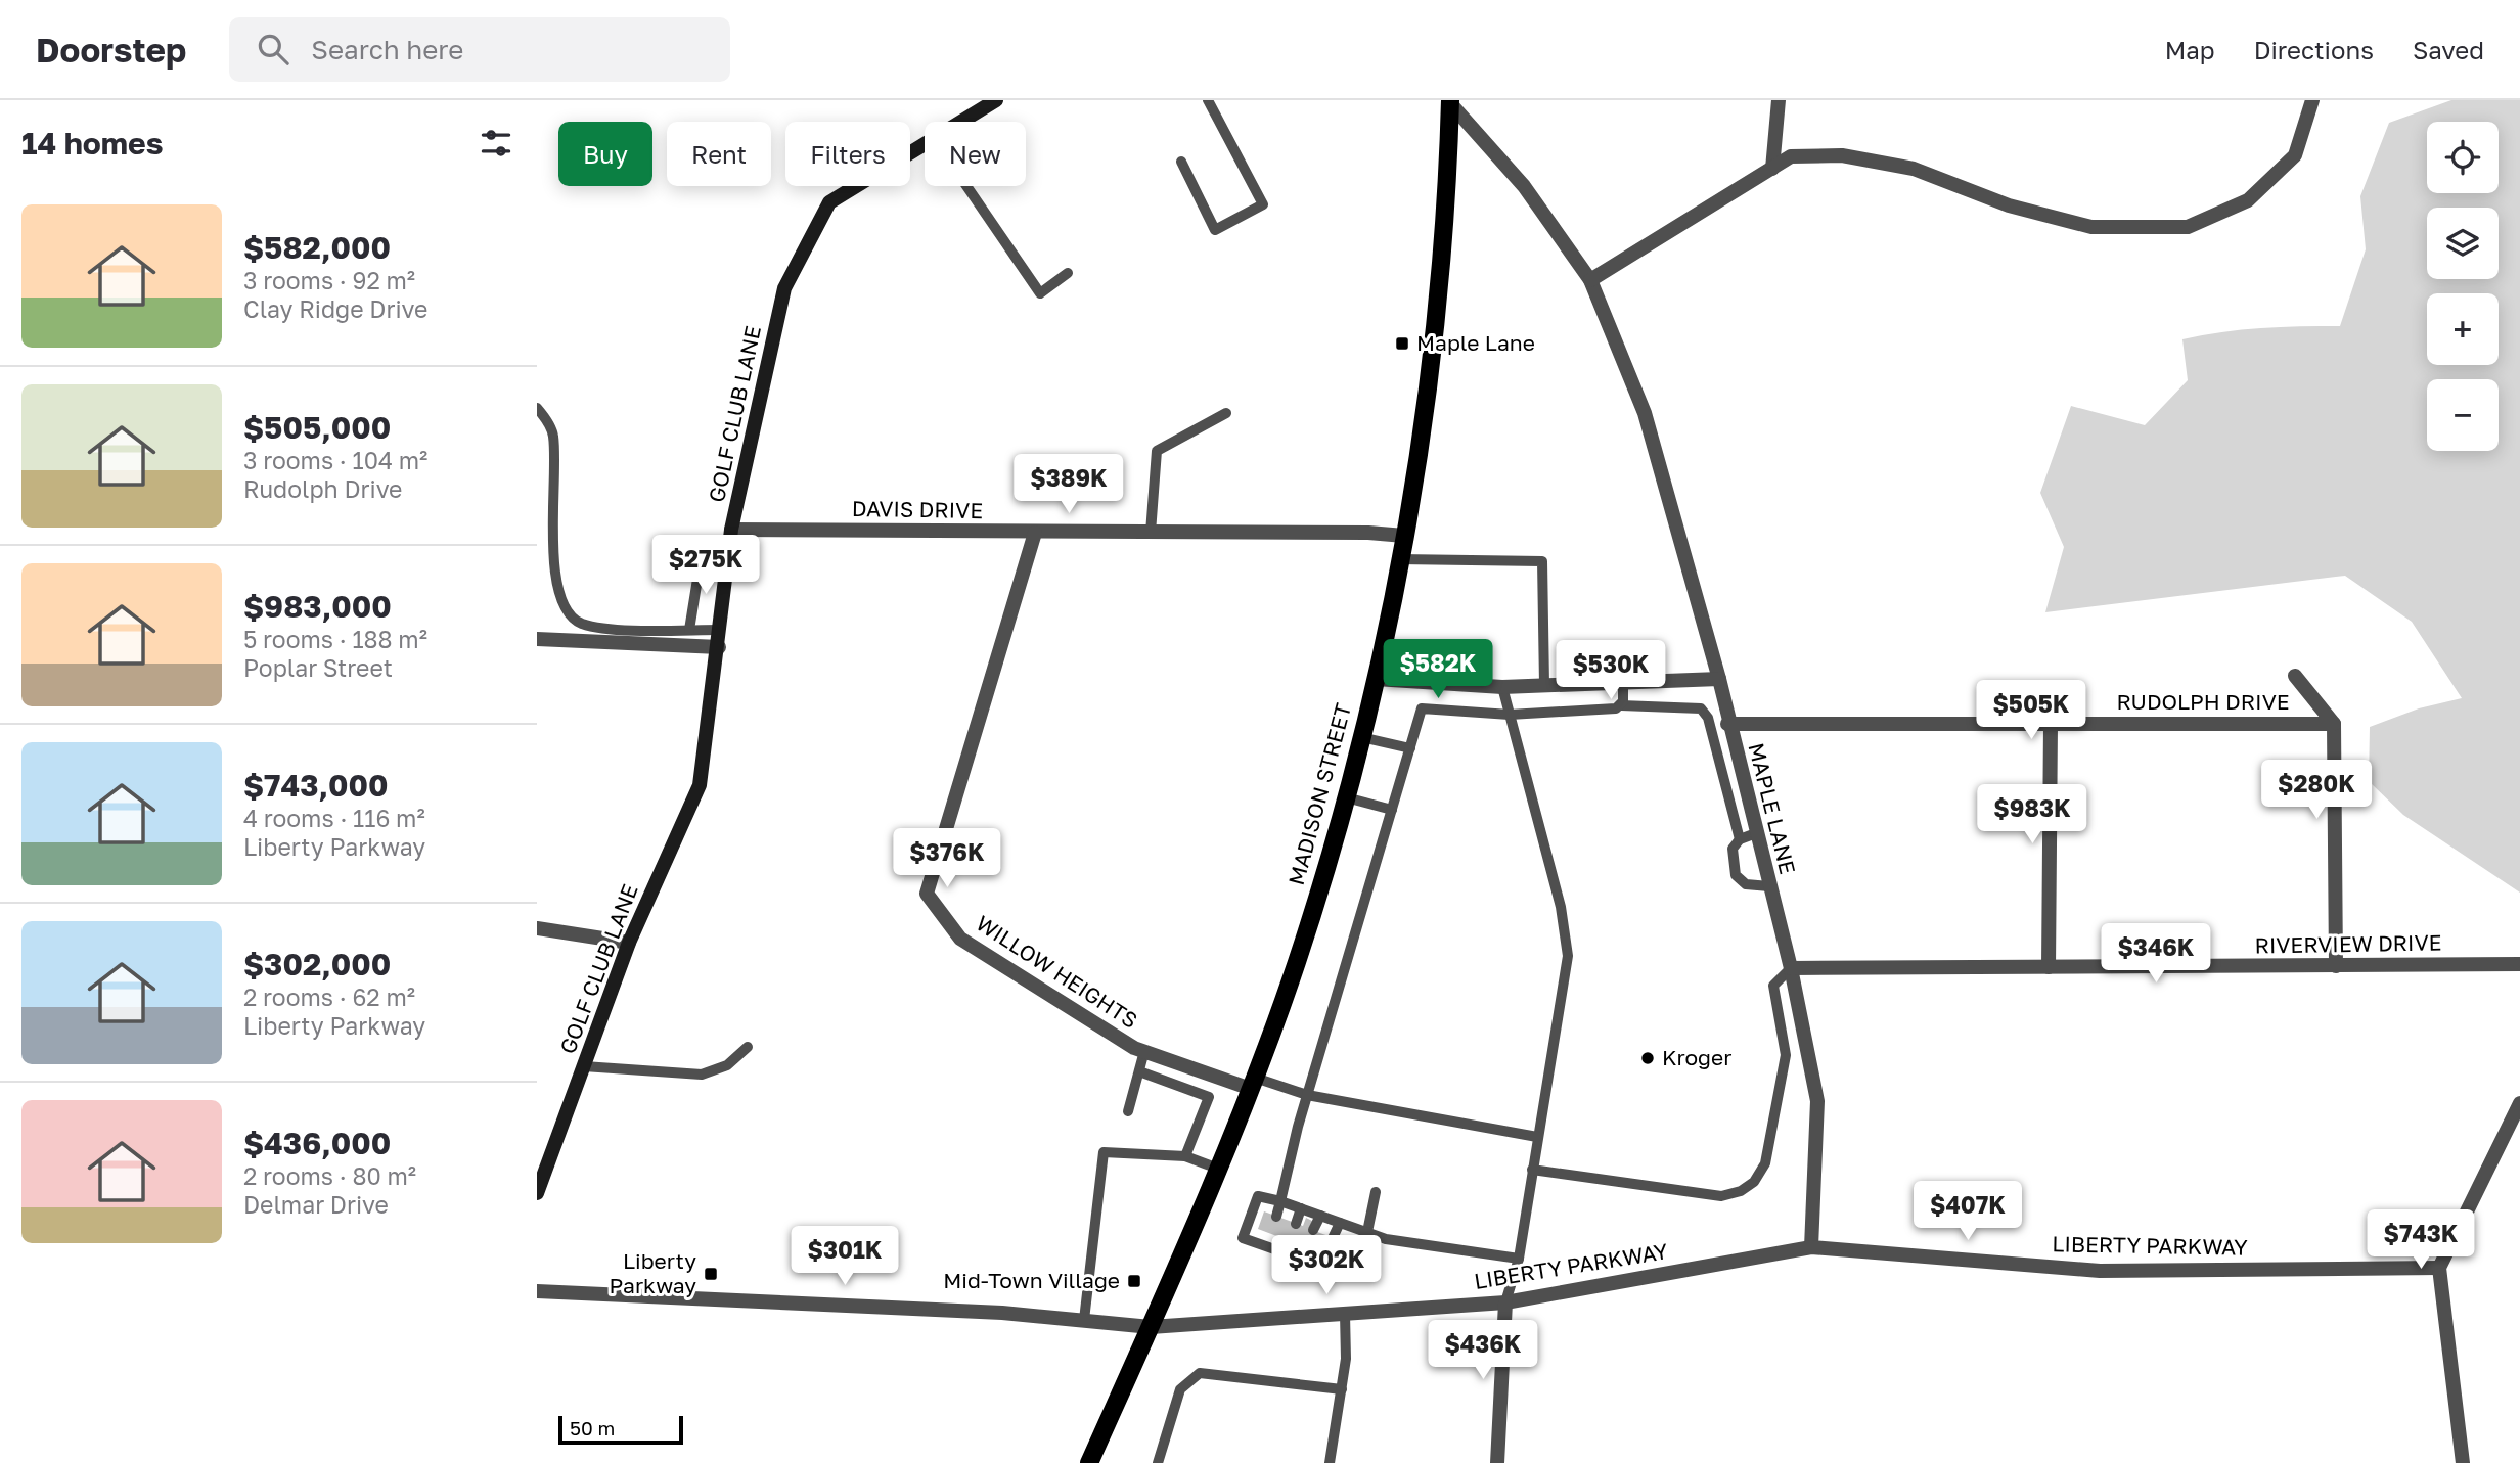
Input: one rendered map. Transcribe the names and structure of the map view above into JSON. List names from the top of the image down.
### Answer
{
  "streets": {
    "main road": ["MADISON STREET"],
    "street": [
      "GOLF CLUB LANE",
      "DAVIS DRIVE",
      "RUDOLPH DRIVE",
      "MAPLE LANE",
      "RIVERVIEW DRIVE",
      "WILLOW HEIGHTS",
      "LIBERTY PARKWAY"
    ]
  },
  "crossings": [
    ["GOLF CLUB LANE", "DAVIS DRIVE"],
    ["DAVIS DRIVE", "MADISON STREET"],
    ["DAVIS DRIVE", "WILLOW HEIGHTS"],
    ["RUDOLPH DRIVE", "MAPLE LANE"],
    ["MADISON STREET", "MAPLE LANE"],
    ["MADISON STREET", "WILLOW HEIGHTS"],
    ["MADISON STREET", "LIBERTY PARKWAY"],
    ["MAPLE LANE", "RIVERVIEW DRIVE"],
    ["MAPLE LANE", "LIBERTY PARKWAY"]
  ],
  "places": {
    "transit": ["Maple Lane", "Liberty Parkway", "Mid-Town Village"],
    "other": ["Kroger"]
  },
  "scale_bar": "50 m",
  "page": {
    "header": "Doorstep",
    "search": "Search here",
    "nav": ["Map", "Directions", "Saved"],
    "heading": "14 homes",
    "map_buttons": ["+", "−"],
    "chip": [
      "Buy",
      "Rent",
      "Filters",
      "New"
    ],
    "list": [
      {
        "name": "$582,000",
        "note": "3 rooms · 92 m² · Clay Ridge Drive"
      },
      {
        "name": "$505,000",
        "note": "3 rooms · 104 m² · Rudolph Drive"
      },
      {
        "name": "$983,000",
        "note": "5 rooms · 188 m² · Poplar Street"
      },
      {
        "name": "$743,000",
        "note": "4 rooms · 116 m² · Liberty Parkway"
      },
      {
        "name": "$302,000",
        "note": "2 rooms · 62 m² · Liberty Parkway"
      },
      {
        "name": "$436,000",
        "note": "2 rooms · 80 m² · Delmar Drive"
      }
    ],
    "price": [
      "$389K",
      "$275K",
      "$582K",
      "$530K",
      "$505K",
      "$280K",
      "$983K",
      "$376K",
      "$346K",
      "$407K",
      "$743K",
      "$301K",
      "$302K",
      "$436K"
    ],
    "scale": "50 m"
  }
}
